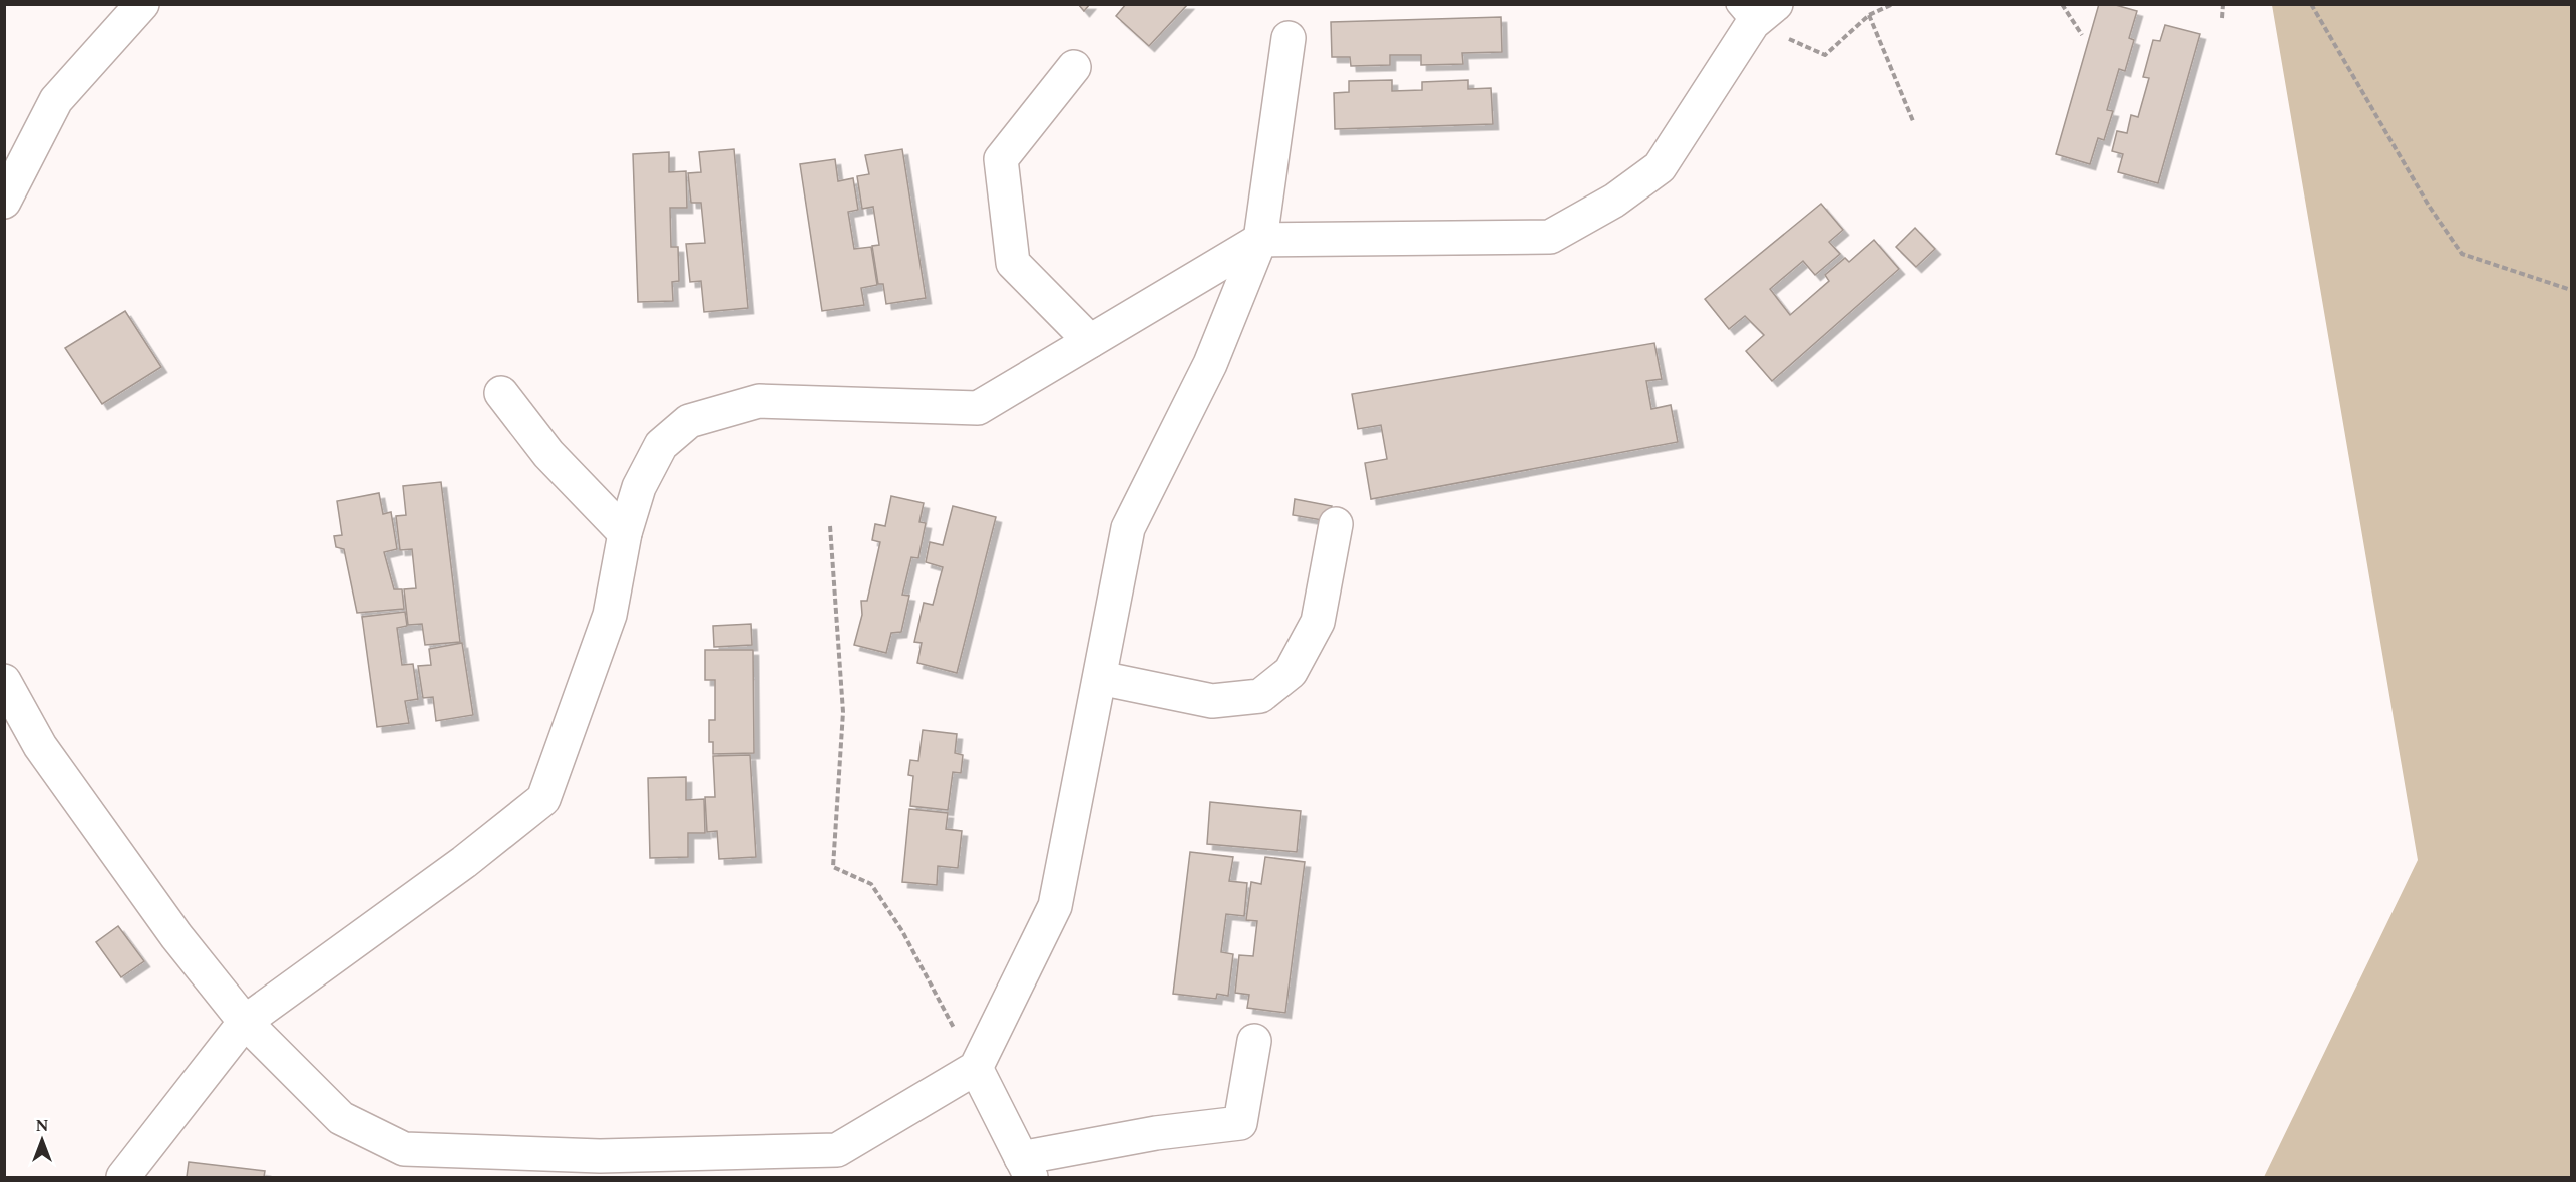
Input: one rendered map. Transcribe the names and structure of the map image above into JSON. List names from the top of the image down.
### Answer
{
  "north": "top"
}
